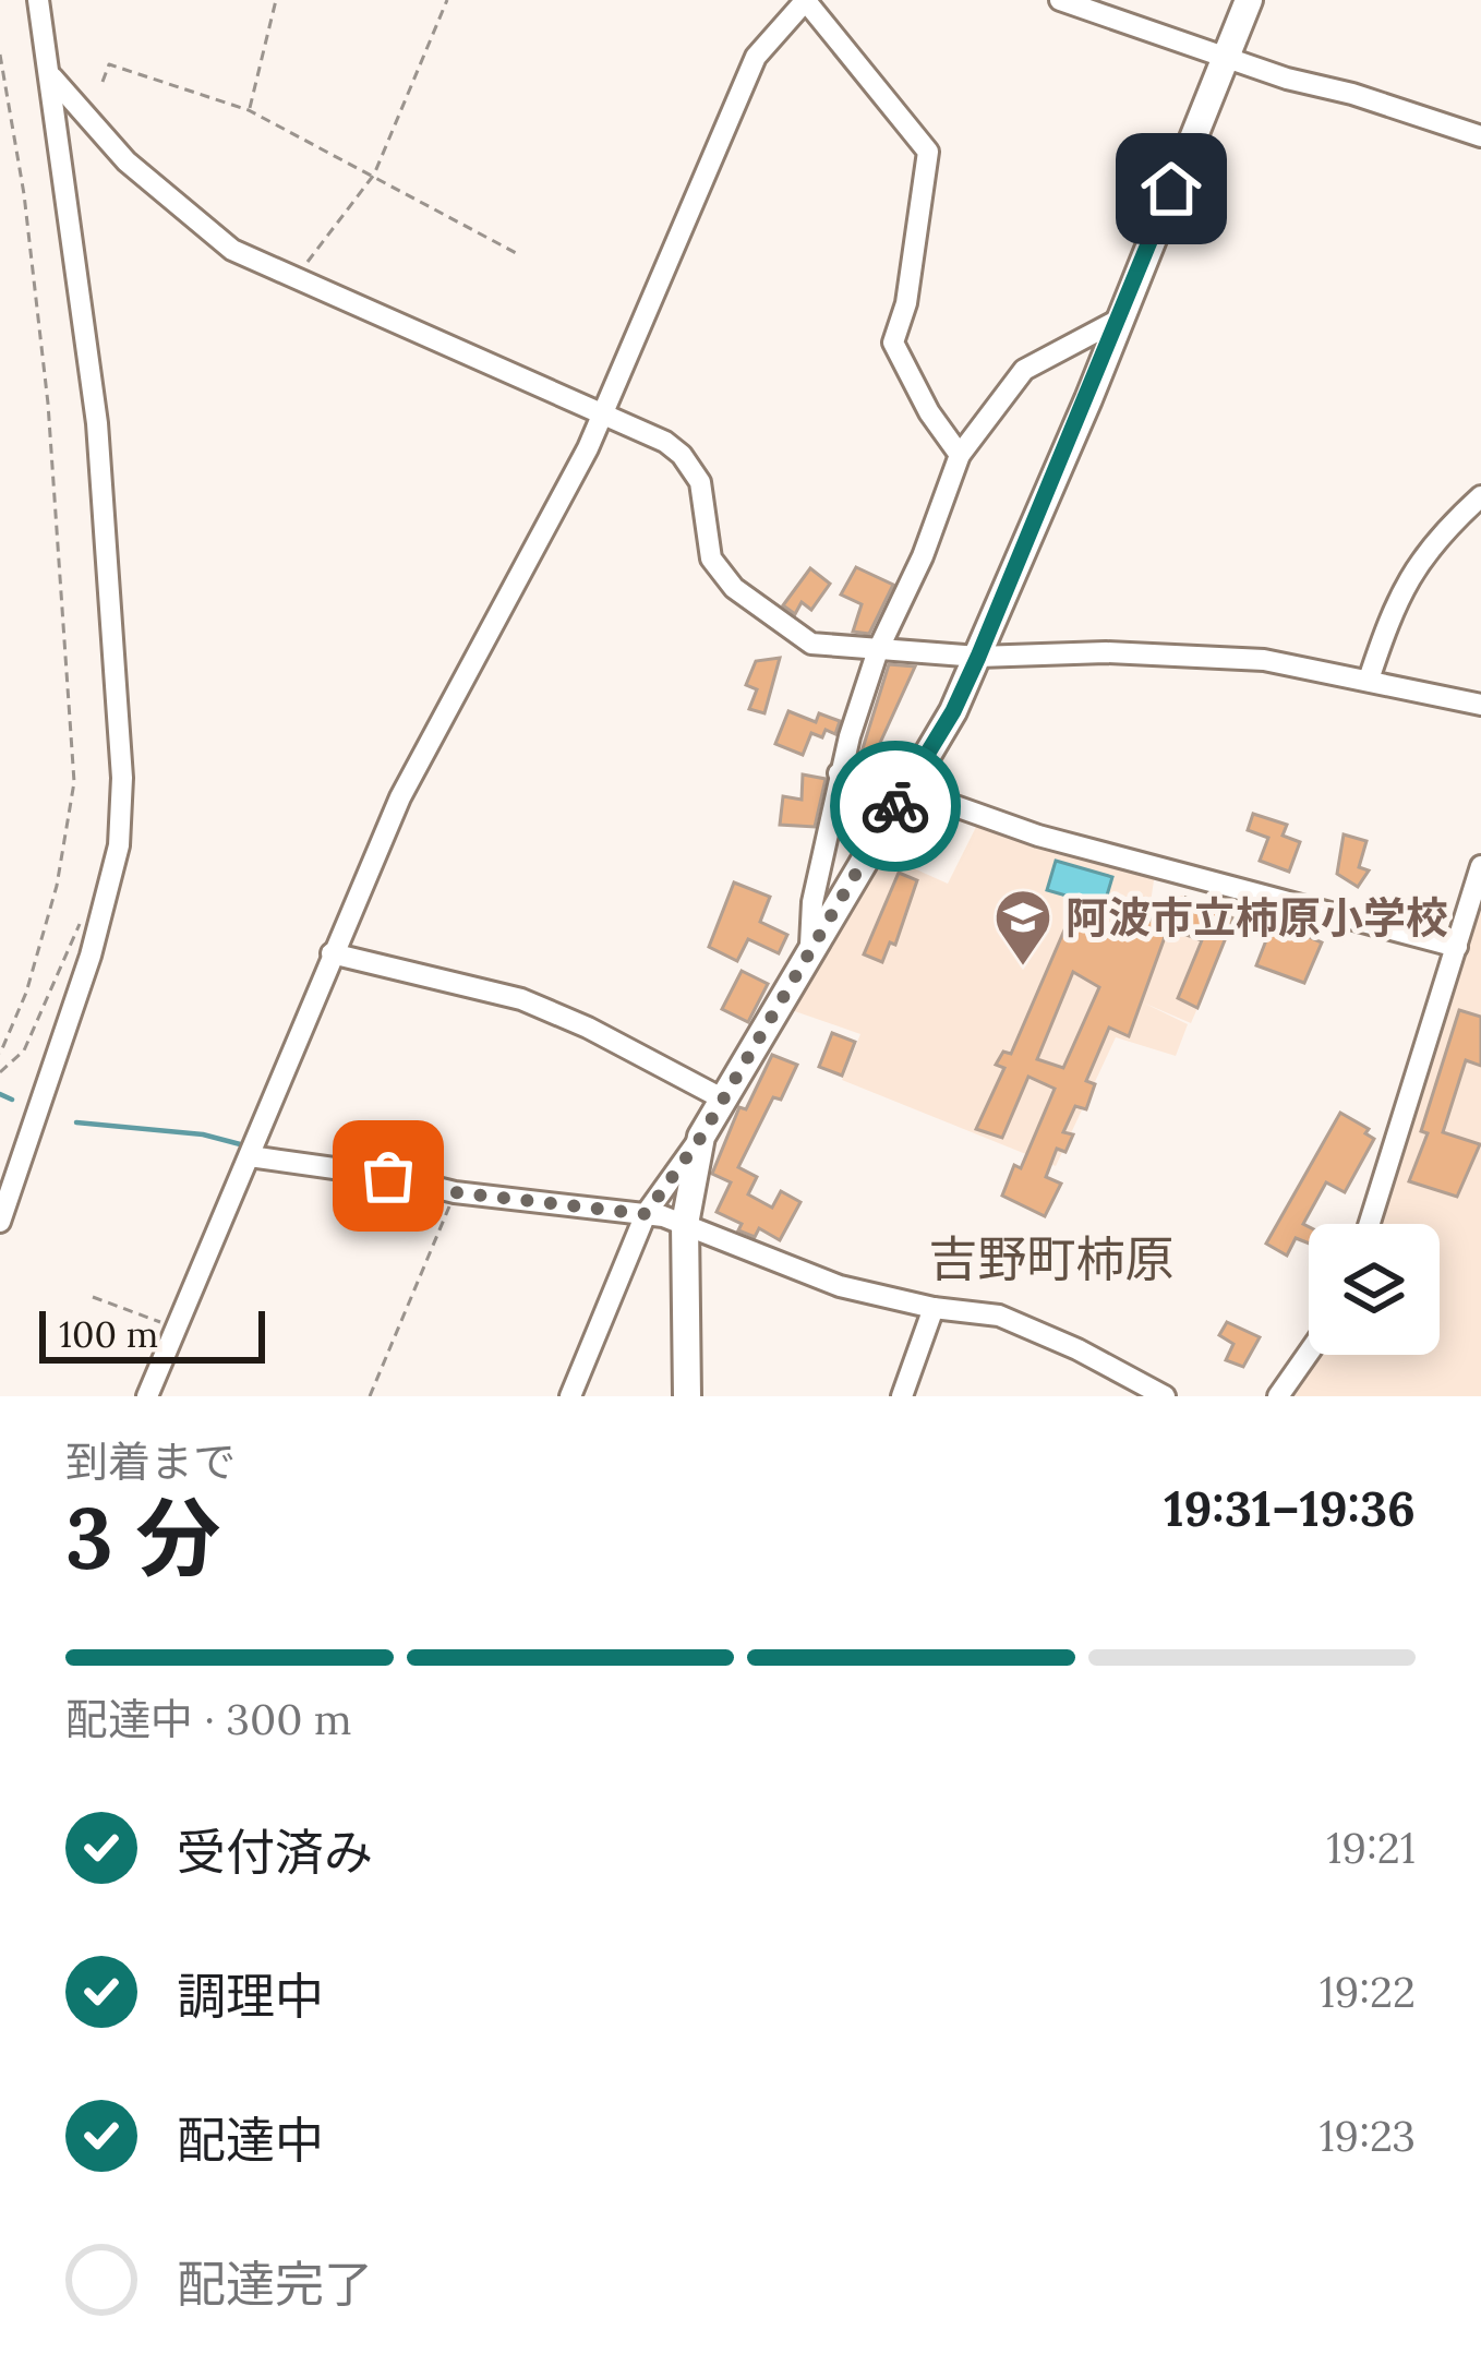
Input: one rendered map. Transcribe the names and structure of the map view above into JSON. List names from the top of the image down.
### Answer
{
  "districts": ["吉野町柿原"],
  "places": {
    "school or university": ["阿波市立柿原小学校"]
  },
  "scale_bar": "100 m",
  "page": {
    "scale": "100 m",
    "heading": ["3 分", "到着まで", "19:31–19:36"],
    "bar": "配達中 · 300 m",
    "list": [
      ["受付済み", "19:21"],
      ["調理中", "19:22"],
      ["配達中", "19:23"],
      "配達完了"
    ]
  }
}
